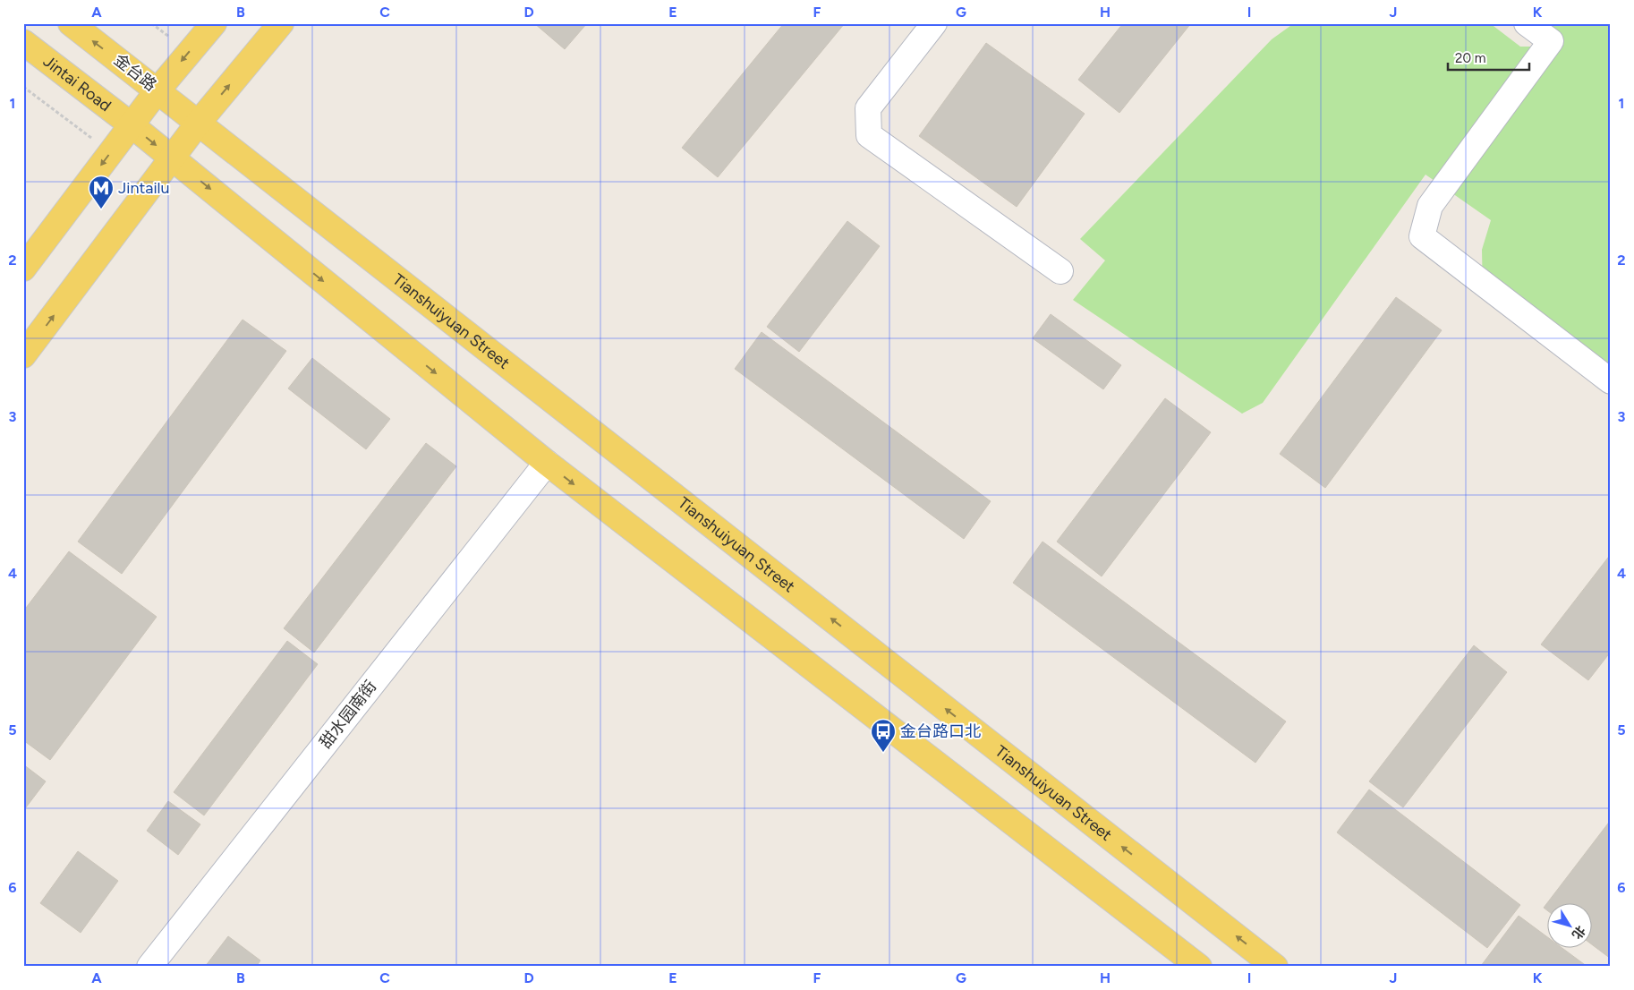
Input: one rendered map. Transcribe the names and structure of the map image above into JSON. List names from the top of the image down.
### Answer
{
  "streets": {
    "main road": ["金台路", "Jintai Road", "Tianshuiyuan Street"],
    "street": ["甜水园南街"]
  },
  "crossings": [
    ["金台路", "Tianshuiyuan Street"]
  ],
  "one_way": ["金台路"],
  "places": {
    "metro station": ["Jintailu"],
    "bus stop": ["金台路口北"]
  },
  "scale_bar": "20 m",
  "north": "bottom right",
  "grid": {
    "columns": [
      "A",
      "B",
      "C",
      "D",
      "E",
      "F",
      "G",
      "H",
      "I",
      "J",
      "K"
    ],
    "rows": [
      "1",
      "2",
      "3",
      "4",
      "5",
      "6"
    ]
  }
}
